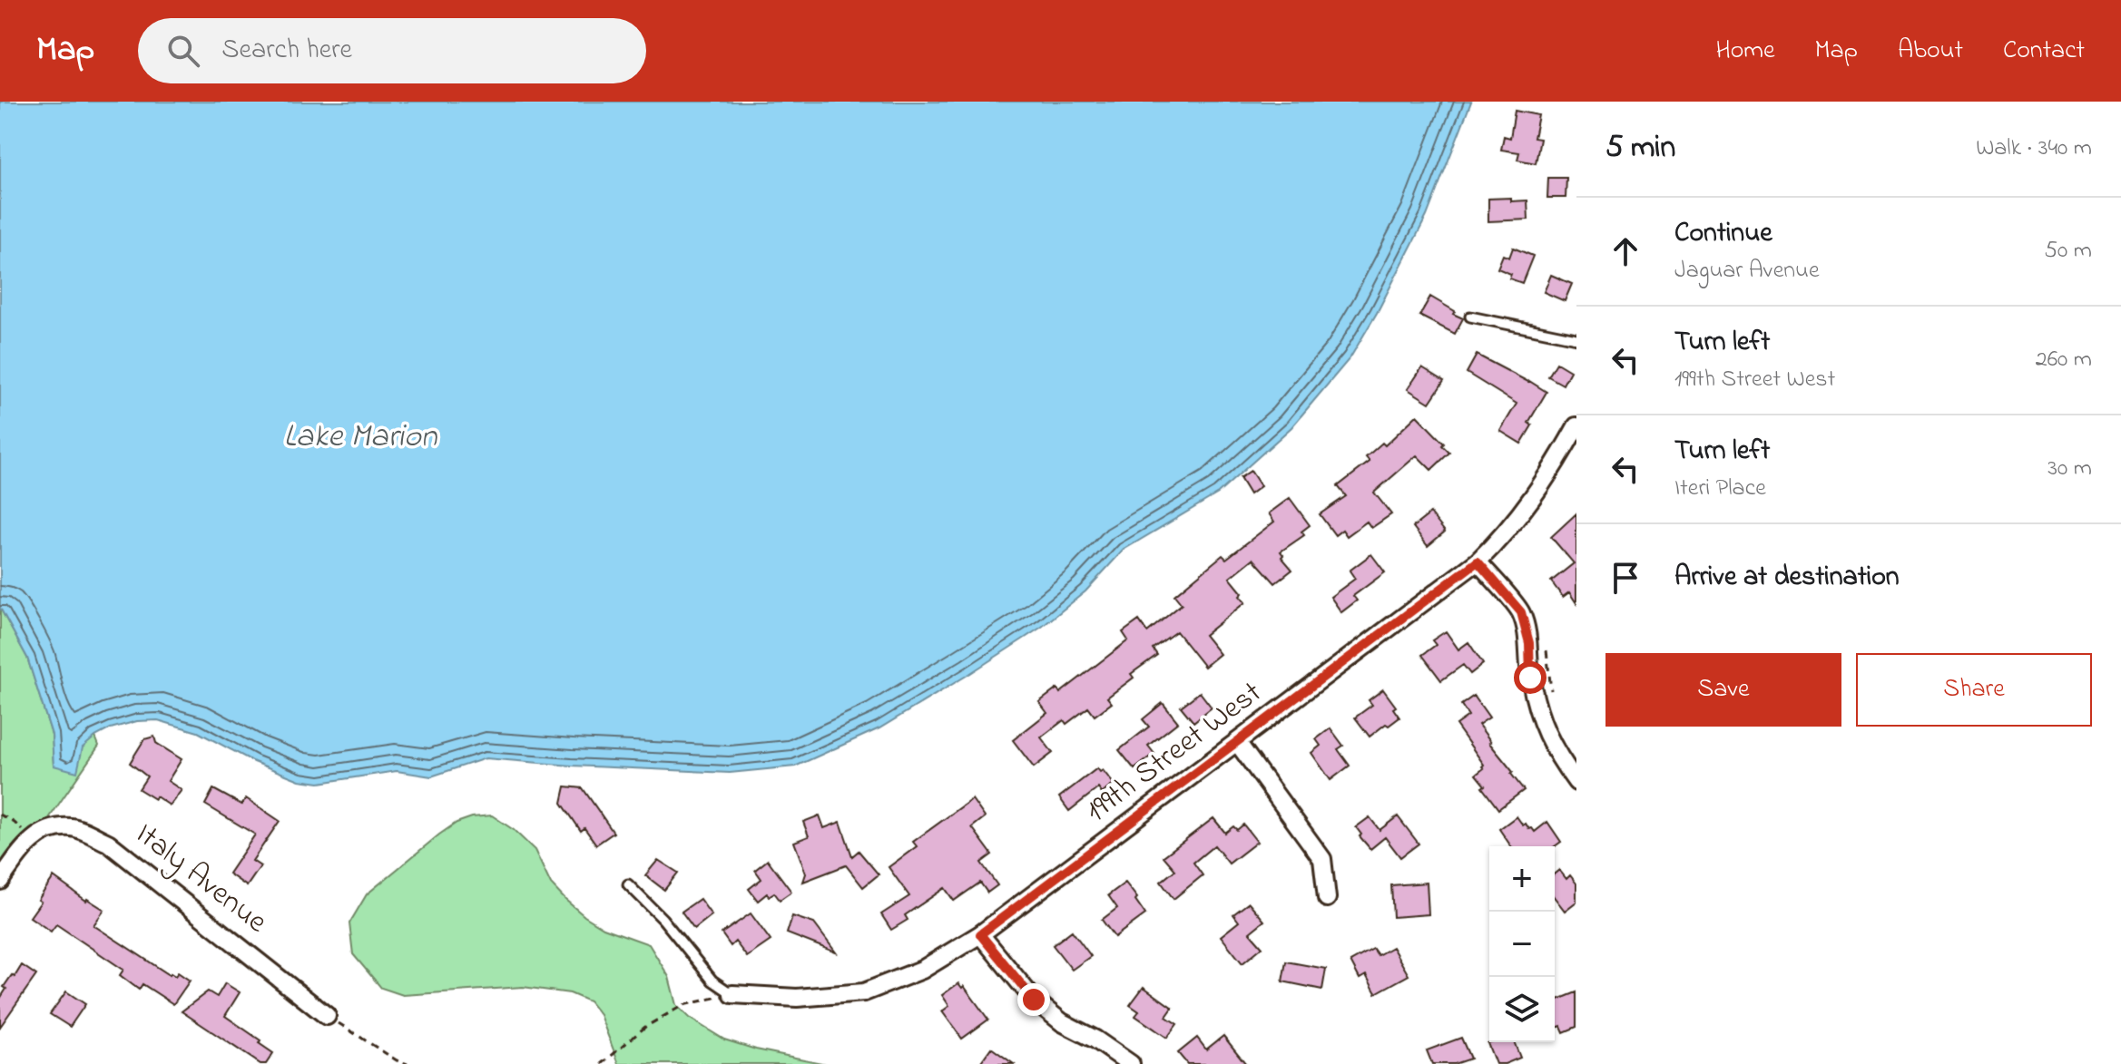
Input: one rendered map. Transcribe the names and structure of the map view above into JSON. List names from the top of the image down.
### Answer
{
  "streets": {
    "street": ["199th Street West", "Italy Avenue"]
  },
  "water": ["Lake Marion"],
  "page": {
    "header": "Map",
    "search": "Search here",
    "nav": [
      "Home",
      "Map",
      "About",
      "Contact"
    ],
    "heading": ["5 min", "Walk · 340 m"],
    "list": [
      ["Continue", "Jaguar Avenue", "50 m"],
      ["Turn left", "199th Street West", "260 m"],
      ["Turn left", "Iteri Place", "30 m"],
      "Arrive at destination"
    ],
    "buttons": ["Save", "Share"],
    "map_buttons": ["+", "−"]
  }
}
